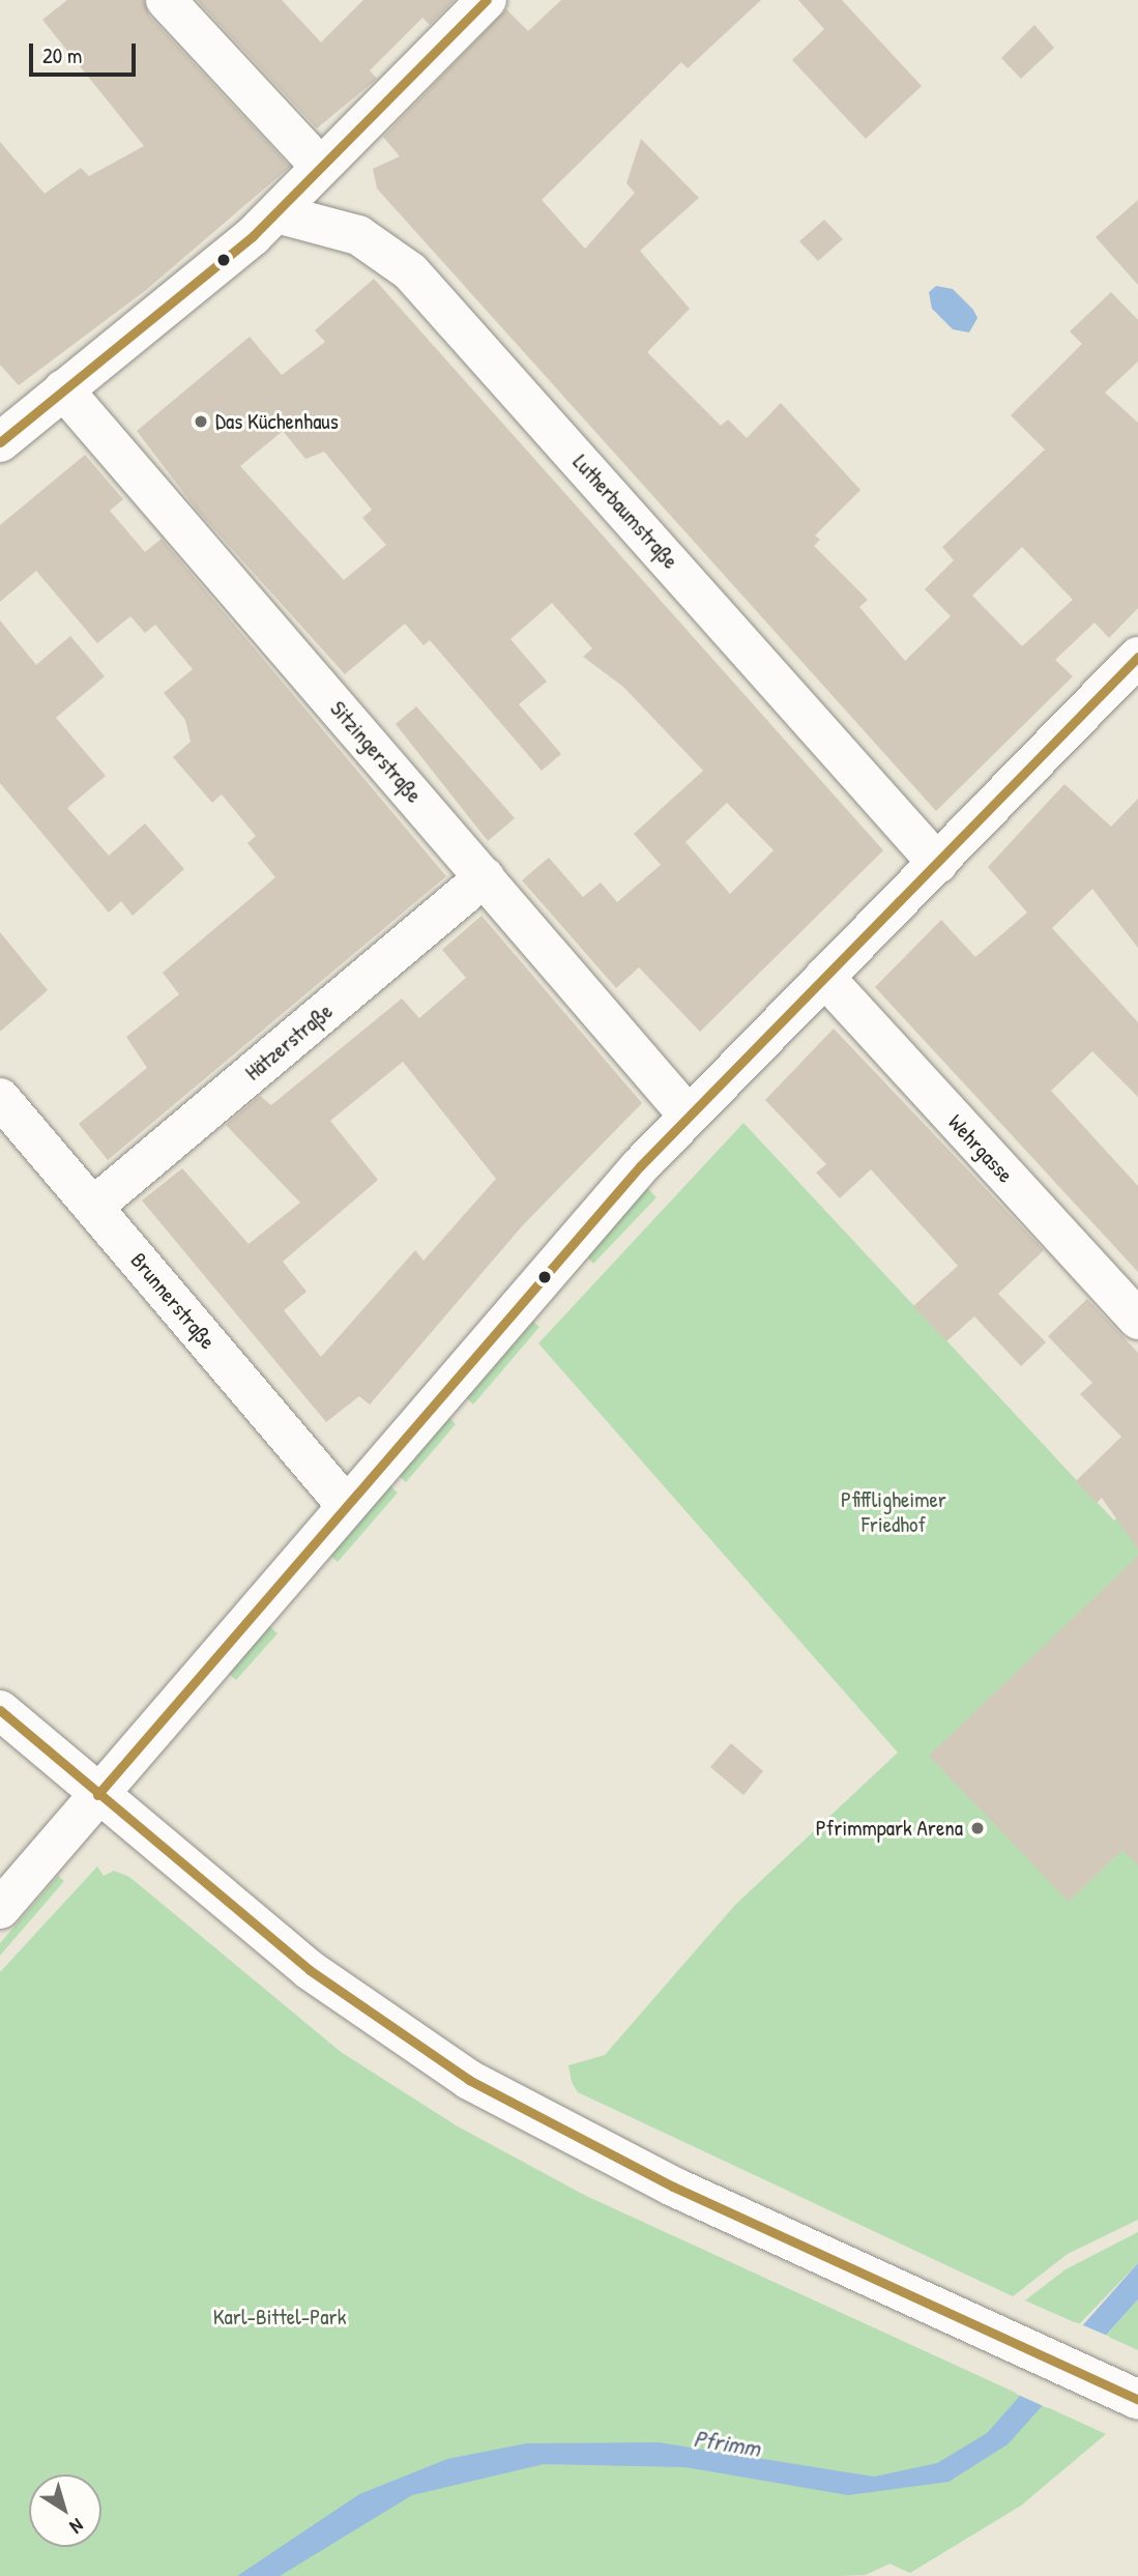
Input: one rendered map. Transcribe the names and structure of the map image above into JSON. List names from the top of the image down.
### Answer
{
  "streets": {
    "street": [
      "Lutherbaumstraße",
      "Sitzingerstraße",
      "Hätzerstraße",
      "Wehrgasse",
      "Brunnerstraße"
    ]
  },
  "crossings": [
    ["Sitzingerstraße", "Hätzerstraße"],
    ["Hätzerstraße", "Brunnerstraße"]
  ],
  "water": ["Pfrimm"],
  "parks": ["Pfiffligheimer Friedhof", "Karl-Bittel-Park"],
  "places": ["Das Küchenhaus", "Pfrimmpark Arena"],
  "scale_bar": "20 m",
  "north": "bottom right"
}
